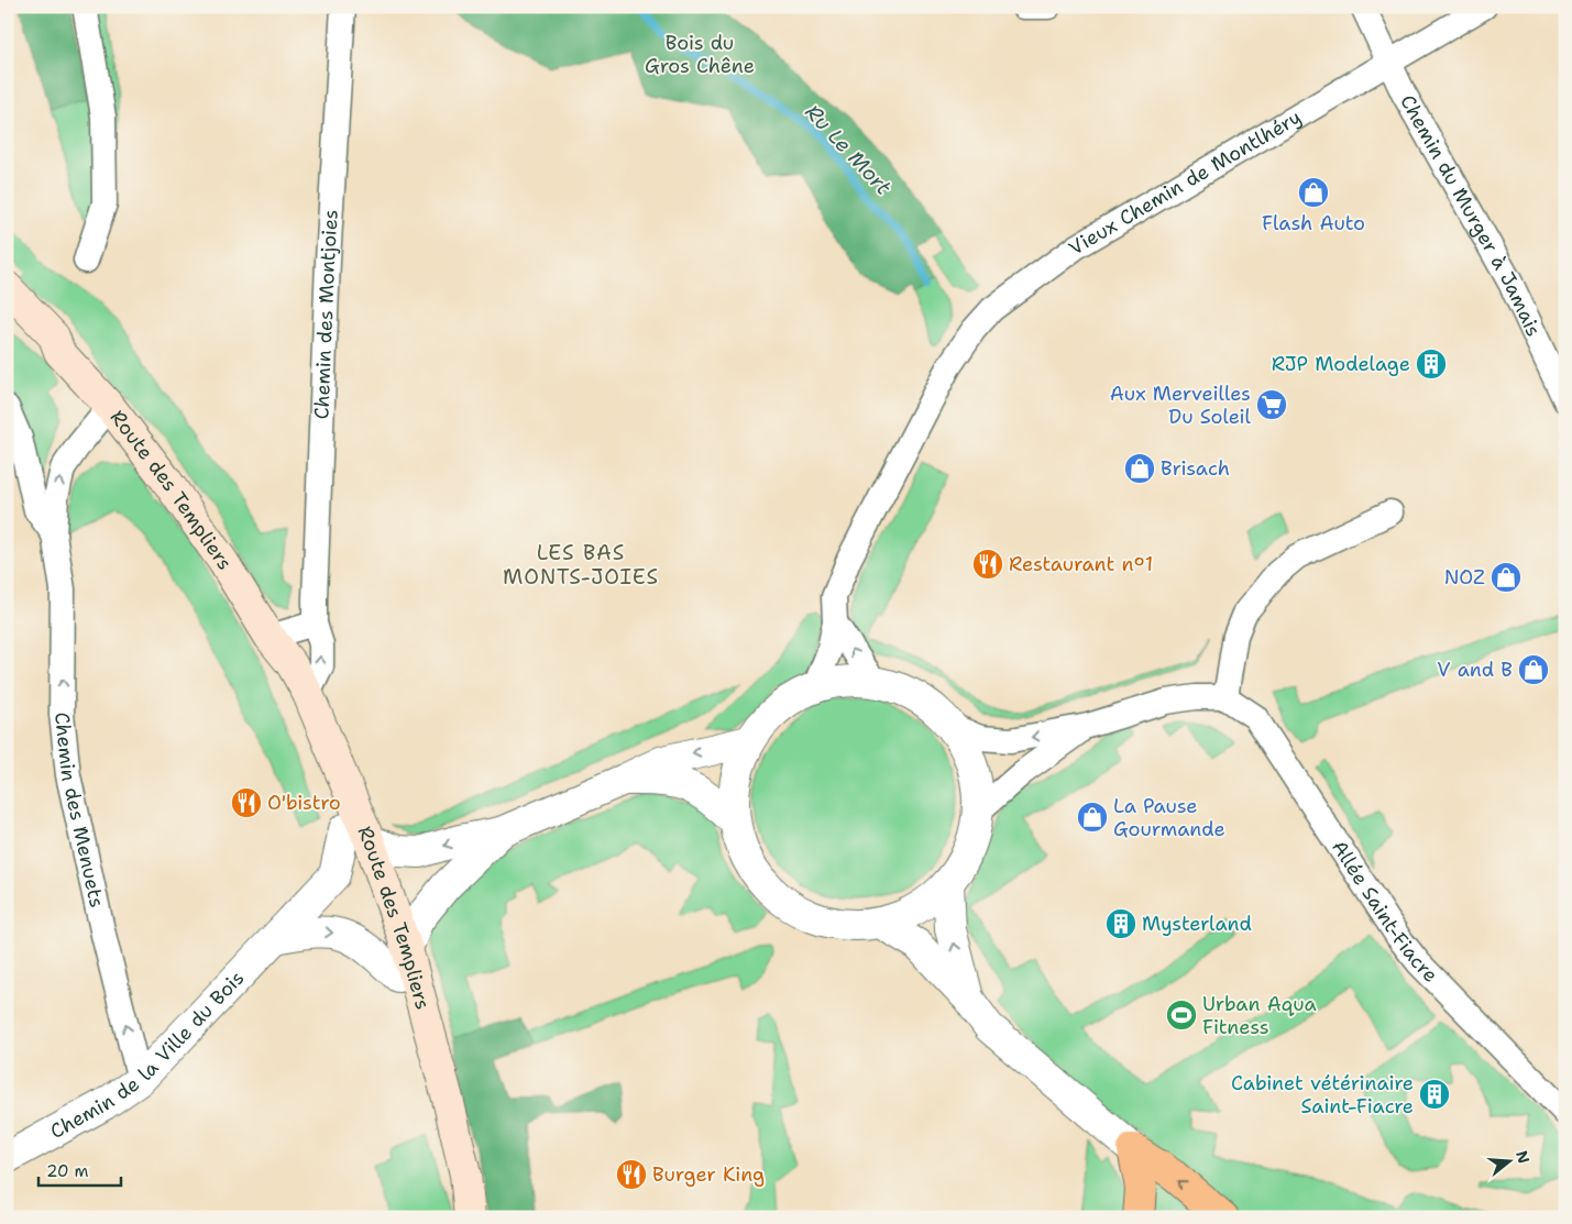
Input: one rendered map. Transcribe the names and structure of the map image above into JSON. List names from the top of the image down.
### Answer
{
  "streets": {
    "main road": ["Route des Templiers"],
    "street": [
      "Vieux Chemin de Montlhéry",
      "Chemin du Murger à Jamais",
      "Chemin des Montjoies",
      "Chemin des Menuets",
      "Allée Saint-Fiacre",
      "Chemin de la Ville du Bois"
    ]
  },
  "crossings": [
    ["Vieux Chemin de Montlhéry", "Chemin du Murger à Jamais"],
    ["Chemin des Montjoies", "Route des Templiers"],
    ["Route des Templiers", "Chemin des Menuets"],
    ["Route des Templiers", "Chemin de la Ville du Bois"],
    ["Chemin des Menuets", "Chemin de la Ville du Bois"]
  ],
  "one_way": ["Chemin des Menuets"],
  "districts": ["LES BAS MONTS-JOIES"],
  "water": ["Ru Le Mort"],
  "parks": ["Bois du Gros Chêne"],
  "places": {
    "shop": [
      "Flash Auto",
      "Brisach",
      "NOZ",
      "V and B",
      "La Pause Gourmande"
    ],
    "building": ["RJP Modelage", "Mysterland", "Cabinet vétérinaire Saint-Fiacre"],
    "supermarket": ["Aux Merveilles Du Soleil"],
    "restaurant": ["Restaurant n°1", "O'bistro", "Burger King"],
    "sports": ["Urban Aqua Fitness"]
  },
  "scale_bar": "20 m",
  "north": "right"
}
